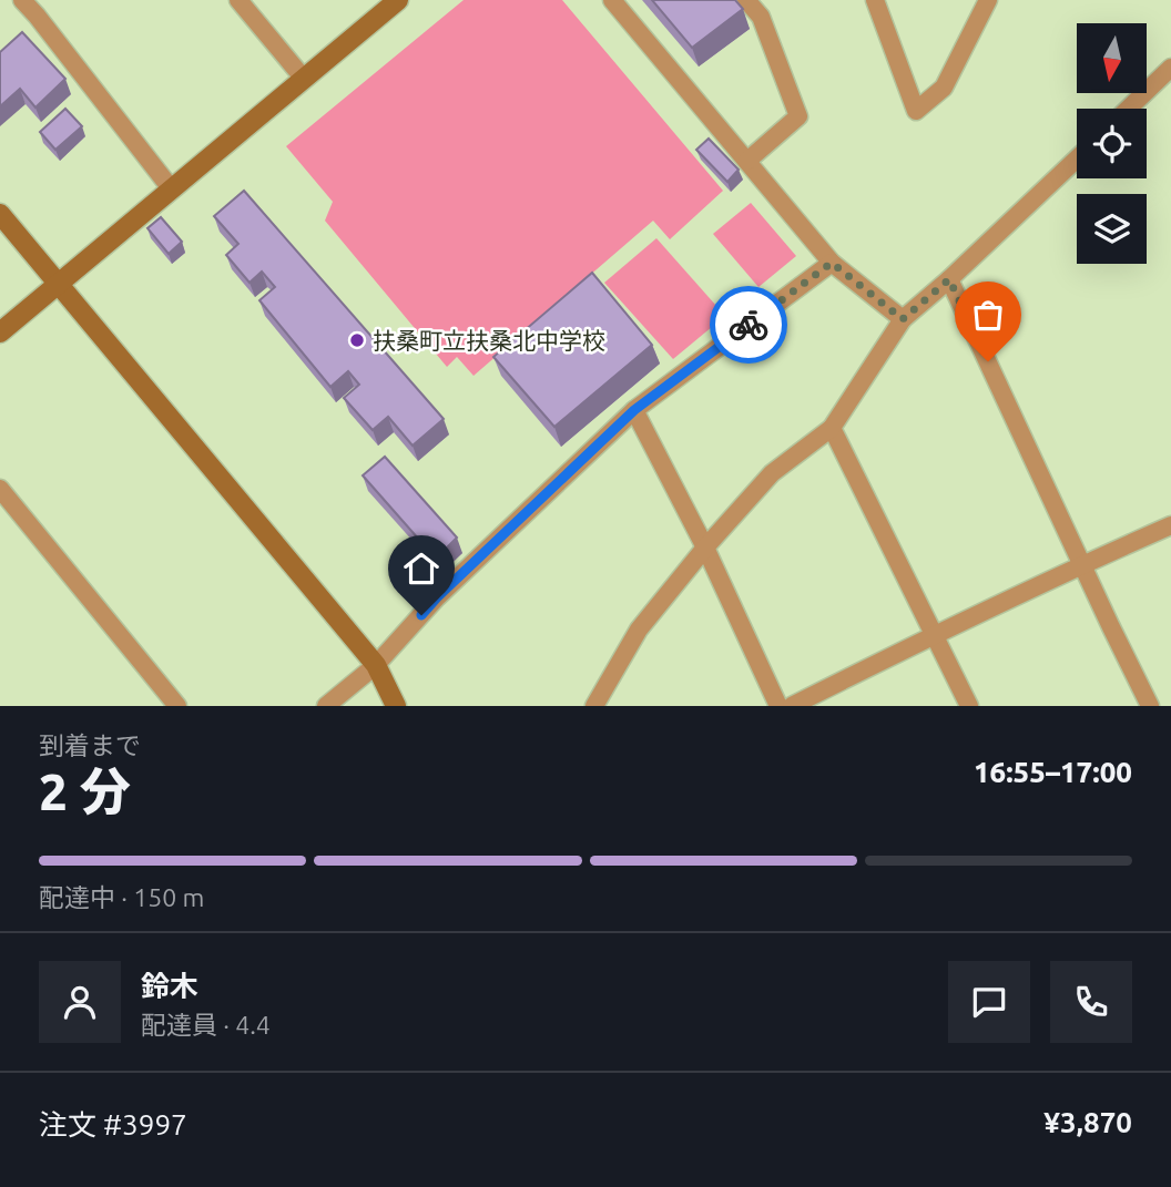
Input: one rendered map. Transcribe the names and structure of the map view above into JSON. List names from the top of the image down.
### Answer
{
  "places": ["扶桑町立扶桑北中学校"],
  "north": "bottom",
  "page": {
    "heading": ["2 分", "到着まで", "16:55–17:00"],
    "panel": [
      "鈴木",
      "配達員 · 4.4",
      "注文 #3997",
      "¥3,870"
    ],
    "bar": "配達中 · 150 m"
  }
}
